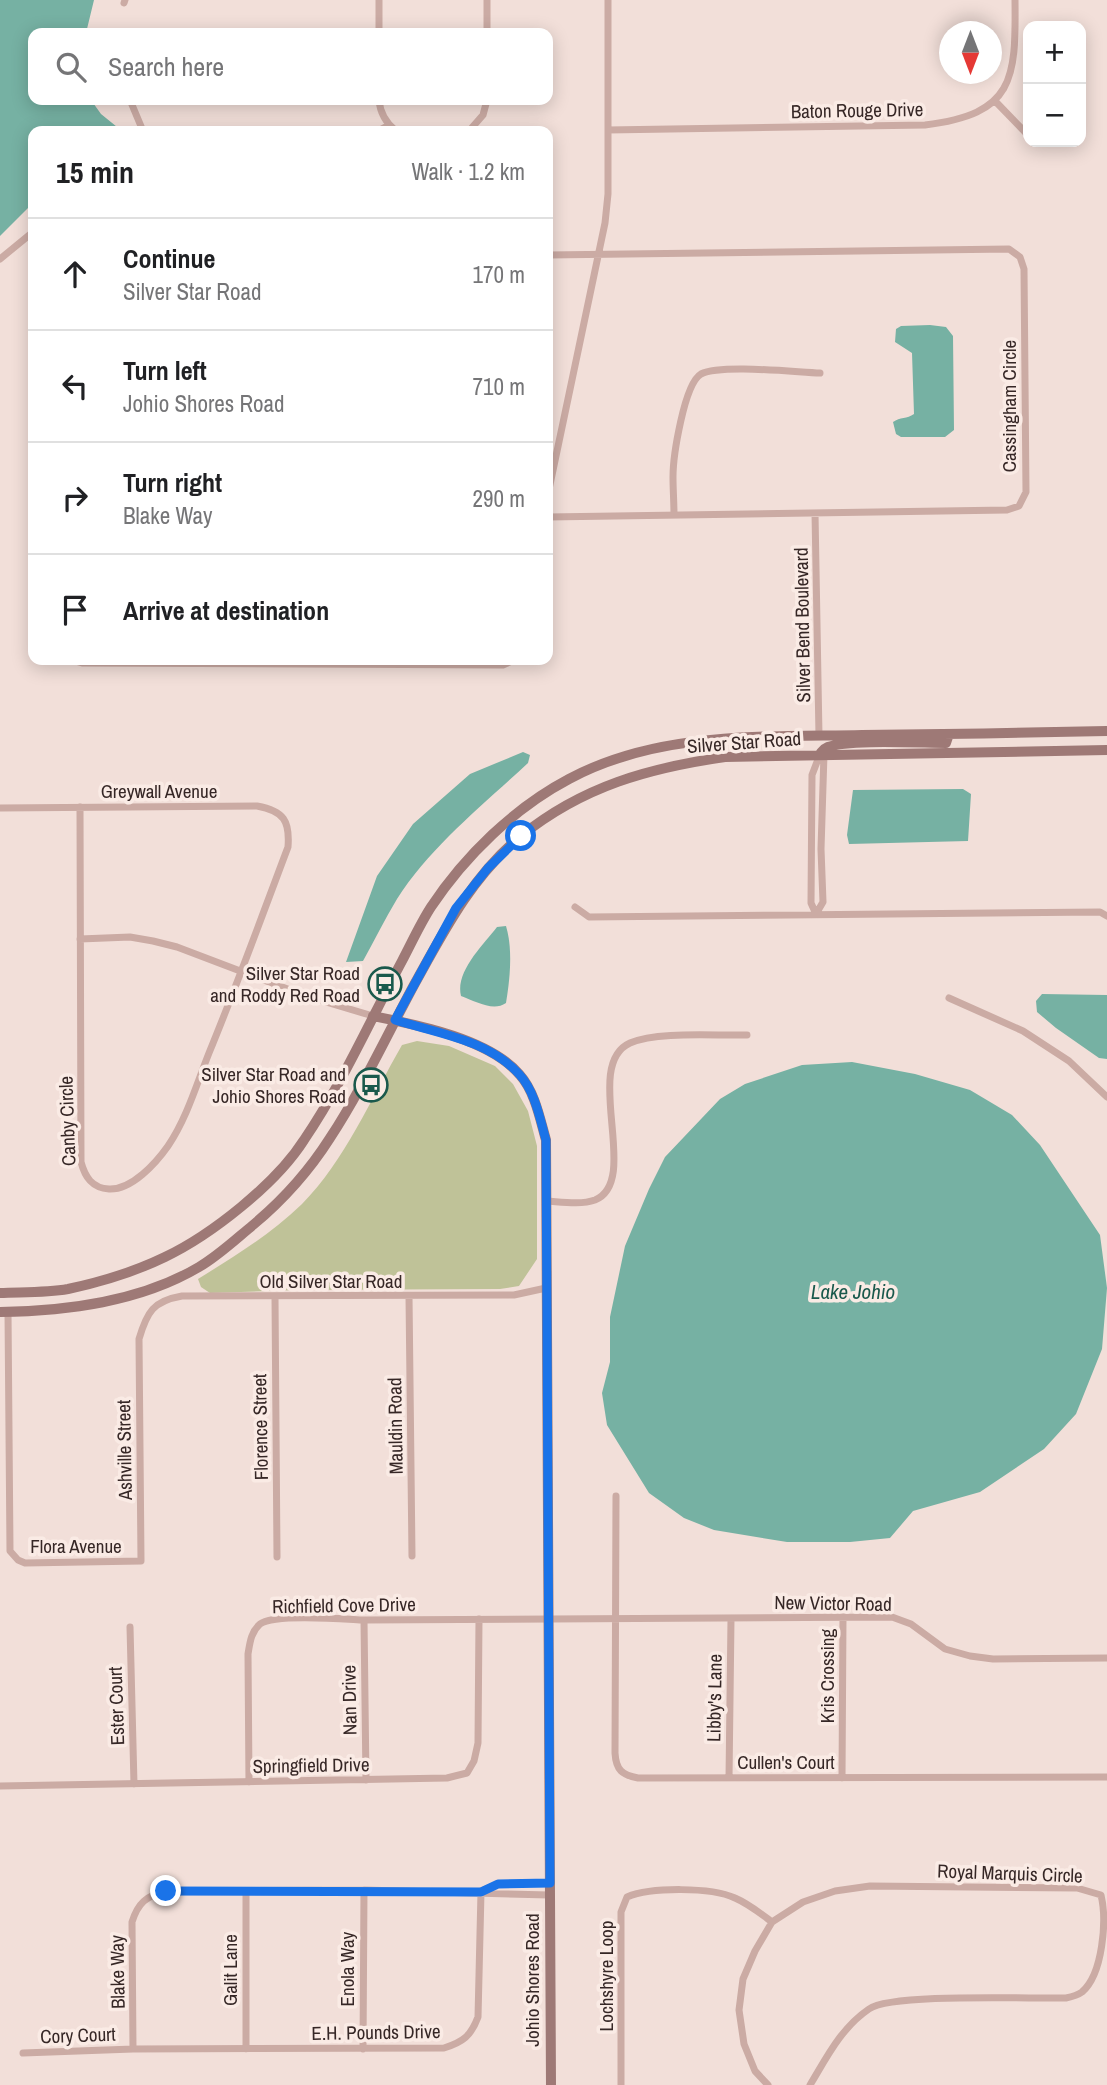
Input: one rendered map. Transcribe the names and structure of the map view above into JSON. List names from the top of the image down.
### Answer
{
  "streets": {
    "main road": ["Silver Star Road", "Johio Shores Road"],
    "street": [
      "Baton Rouge Drive",
      "Cassingham Circle",
      "Silver Bend Boulevard",
      "Greywall Avenue",
      "Canby Circle",
      "Old Silver Star Road",
      "Mauldin Road",
      "Florence Street",
      "Ashville Street",
      "Flora Avenue",
      "New Victor Road",
      "Richfield Cove Drive",
      "Kris Crossing",
      "Libby's Lane",
      "Nan Drive",
      "Ester Court",
      "Cullen's Court",
      "Springfield Drive",
      "Royal Marquis Circle",
      "Enola Way",
      "Galit Lane",
      "Blake Way",
      "Lochshyre Loop",
      "E.H. Pounds Drive",
      "Cory Court"
    ]
  },
  "crossings": [
    ["Cassingham Circle", "Silver Bend Boulevard"],
    ["Silver Bend Boulevard", "Silver Star Road"],
    ["Silver Star Road", "Flora Avenue"],
    ["Silver Star Road", "Johio Shores Road"],
    ["Greywall Avenue", "Canby Circle"],
    ["Old Silver Star Road", "Mauldin Road"],
    ["Old Silver Star Road", "Florence Street"],
    ["Old Silver Star Road", "Ashville Street"],
    ["Old Silver Star Road", "Johio Shores Road"],
    ["Ashville Street", "Flora Avenue"],
    ["New Victor Road", "Richfield Cove Drive"],
    ["New Victor Road", "Kris Crossing"],
    ["New Victor Road", "Libby's Lane"],
    ["New Victor Road", "Cullen's Court"],
    ["New Victor Road", "Johio Shores Road"],
    ["Richfield Cove Drive", "Nan Drive"],
    ["Richfield Cove Drive", "Springfield Drive"],
    ["Richfield Cove Drive", "Johio Shores Road"],
    ["Kris Crossing", "Cullen's Court"],
    ["Libby's Lane", "Cullen's Court"],
    ["Nan Drive", "Springfield Drive"],
    ["Ester Court", "Springfield Drive"],
    ["Royal Marquis Circle", "Lochshyre Loop"],
    ["Enola Way", "Blake Way"],
    ["Enola Way", "E.H. Pounds Drive"],
    ["Galit Lane", "Blake Way"],
    ["Galit Lane", "E.H. Pounds Drive"],
    ["Blake Way", "Johio Shores Road"],
    ["Blake Way", "E.H. Pounds Drive"],
    ["Blake Way", "Cory Court"],
    ["E.H. Pounds Drive", "Cory Court"]
  ],
  "water": ["Lake Johio"],
  "places": {
    "bus stop": ["Silver Star Road and Roddy Red Road", "Silver Star Road and Johio Shores Road"]
  },
  "north": "bottom",
  "page": {
    "map_buttons": ["+", "−"],
    "search": "Search here",
    "heading": ["15 min", "Walk · 1.2 km"],
    "list": [
      ["Continue", "Silver Star Road", "170 m"],
      ["Turn left", "Johio Shores Road", "710 m"],
      ["Turn right", "Blake Way", "290 m"],
      "Arrive at destination"
    ]
  }
}
